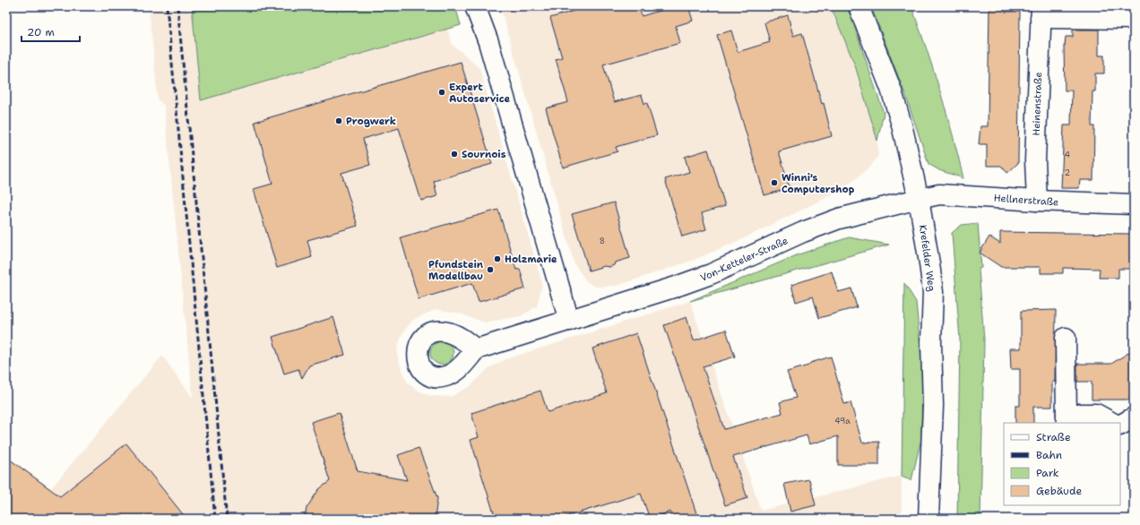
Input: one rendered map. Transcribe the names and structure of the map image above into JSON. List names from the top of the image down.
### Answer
{
  "streets": {
    "street": [
      "Heinenstraße",
      "Hellnerstraße",
      "Krefelder Weg",
      "Von-Ketteler-Straße"
    ]
  },
  "crossings": [
    ["Heinenstraße", "Hellnerstraße"],
    ["Hellnerstraße", "Krefelder Weg"],
    ["Hellnerstraße", "Von-Ketteler-Straße"],
    ["Krefelder Weg", "Von-Ketteler-Straße"]
  ],
  "places": [
    "Expert Autoservice",
    "Progwerk",
    "Sournois",
    "Winni's Computershop",
    "Holzmarie",
    "Pfundstein Modellbau"
  ],
  "house_numbers": [
    "4",
    "2",
    "8",
    "49a"
  ],
  "legend": [
    "Straße",
    "Bahn",
    "Park",
    "Gebäude"
  ],
  "scale_bar": "20 m"
}
